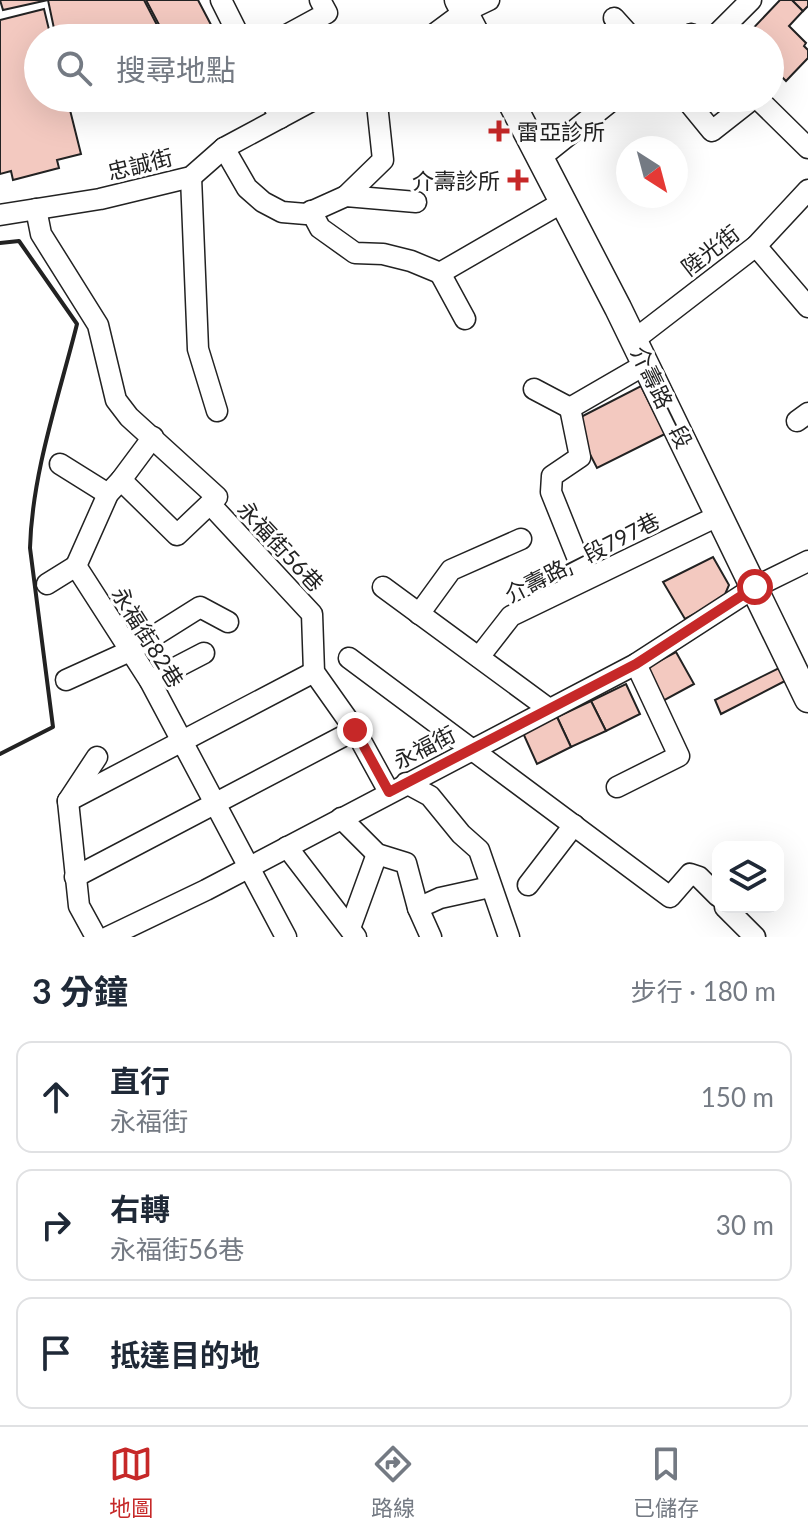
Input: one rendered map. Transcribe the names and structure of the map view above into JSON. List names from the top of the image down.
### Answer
{
  "streets": {
    "main road": ["介壽路一段"],
    "street": [
      "忠誠街",
      "陸光街",
      "永福街56巷",
      "介壽路一段797巷",
      "永福街82巷",
      "永福街"
    ]
  },
  "crossings": [
    ["陸光街", "介壽路一段"],
    ["介壽路一段", "介壽路一段797巷"],
    ["介壽路一段", "永福街"],
    ["永福街82巷", "永福街"]
  ],
  "places": {
    "health": ["雷亞診所", "介壽診所"]
  },
  "north": "bottom right",
  "page": {
    "search": "搜尋地點",
    "heading": ["3 分鐘", "步行 · 180 m"],
    "list": [
      ["直行", "永福街", "150 m"],
      ["右轉", "永福街56巷", "30 m"],
      "抵達目的地"
    ],
    "nav": ["地圖", "路線", "已儲存"]
  }
}
